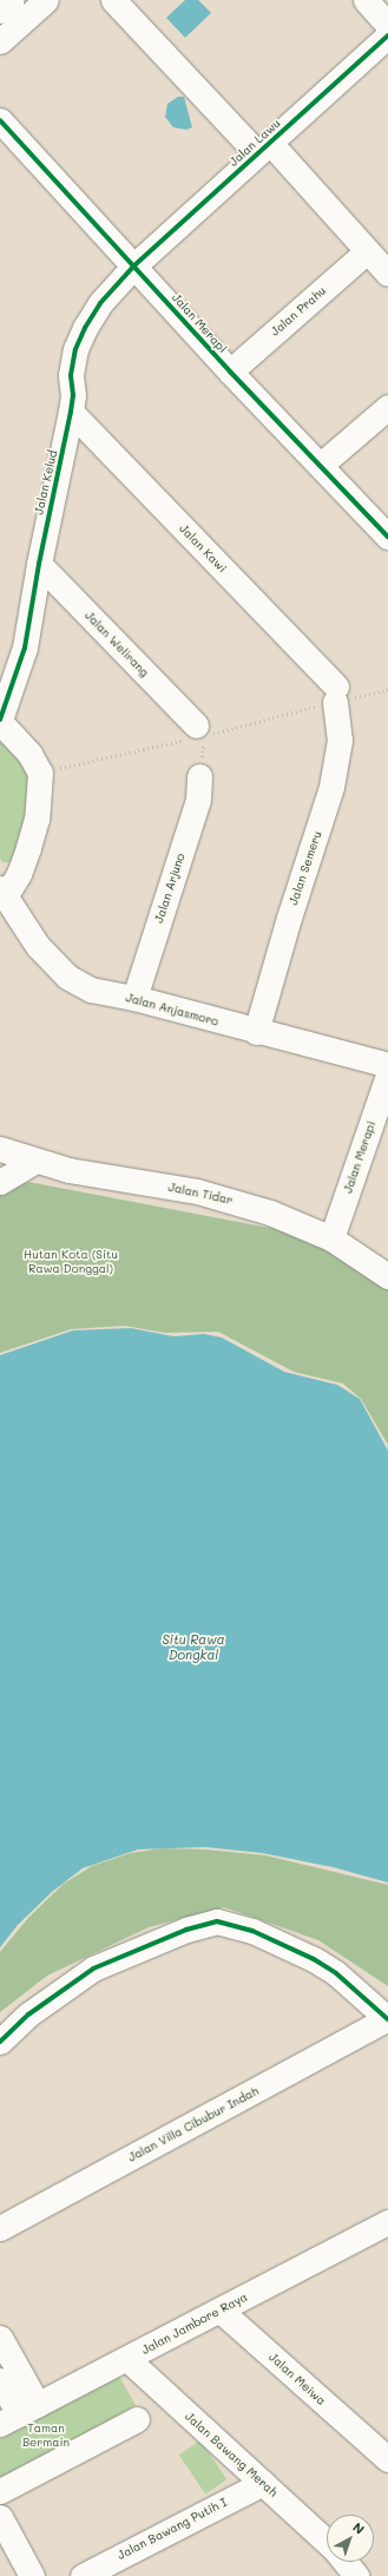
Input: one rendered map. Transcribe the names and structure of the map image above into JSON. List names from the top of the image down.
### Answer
{
  "streets": {
    "street": [
      "Jalan Lawu",
      "Jalan Prahu",
      "Jalan Merapi",
      "Jalan Kelud",
      "Jalan Kawi",
      "Jalan Welirang",
      "Jalan Semeru",
      "Jalan Arjuno",
      "Jalan Anjasmoro",
      "Jalan Tidar",
      "Jalan Villa Cibubur Indah",
      "Jalan Jambore Raya",
      "Jalan Meiwa",
      "Jalan Bawang Merah",
      "Jalan Bawang Putih I"
    ]
  },
  "crossings": [
    ["Jalan Lawu", "Jalan Merapi"],
    ["Jalan Lawu", "Jalan Kelud"],
    ["Jalan Prahu", "Jalan Merapi"],
    ["Jalan Merapi", "Jalan Kelud"],
    ["Jalan Merapi", "Jalan Tidar"],
    ["Jalan Kelud", "Jalan Kawi"],
    ["Jalan Kelud", "Jalan Welirang"],
    ["Jalan Kawi", "Jalan Semeru"],
    ["Jalan Semeru", "Jalan Anjasmoro"],
    ["Jalan Arjuno", "Jalan Anjasmoro"],
    ["Jalan Jambore Raya", "Jalan Meiwa"],
    ["Jalan Jambore Raya", "Jalan Bawang Merah"],
    ["Jalan Bawang Merah", "Jalan Bawang Putih I"]
  ],
  "water": ["Situ Rawa Dongkal"],
  "parks": ["Hutan Kota (Situ Rawa Donggal)", "Taman Bermain"],
  "north": "top right"
}
